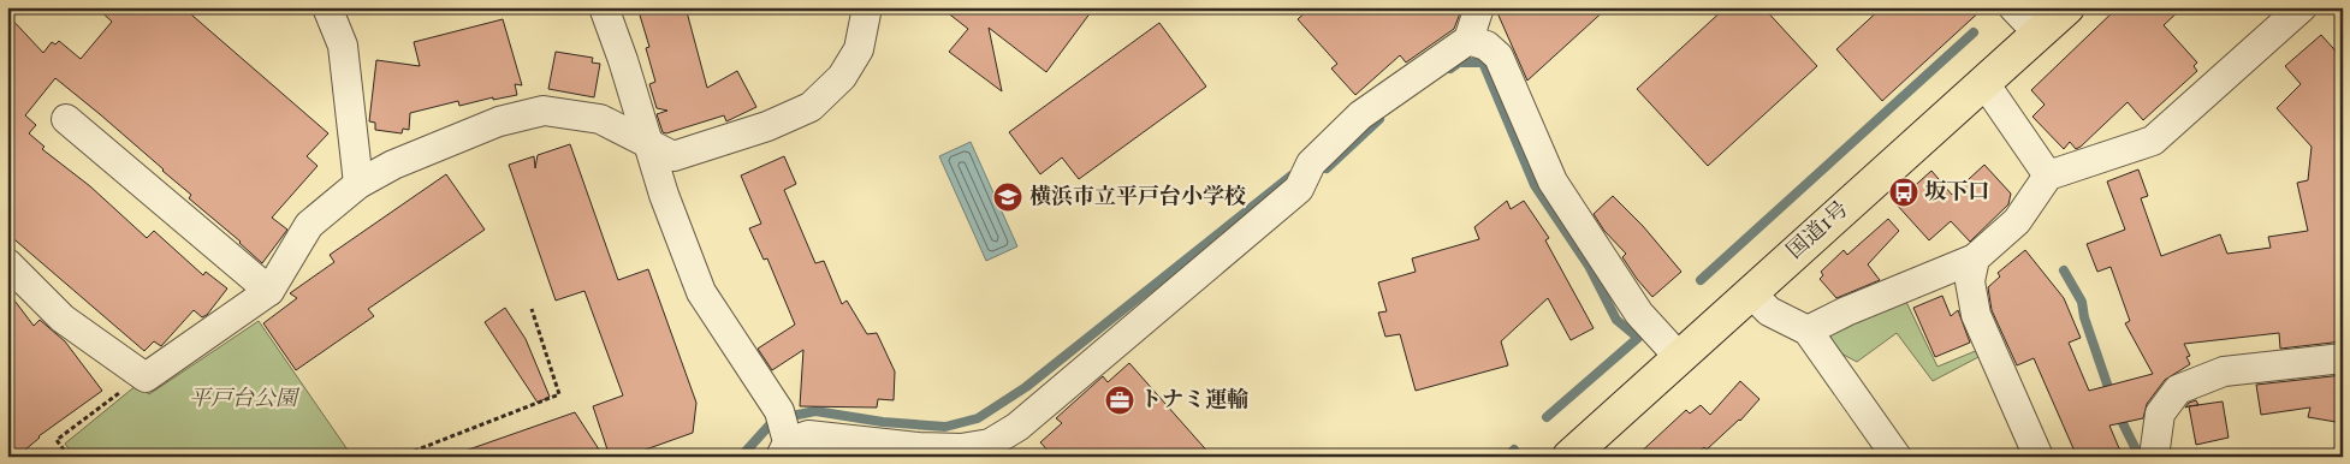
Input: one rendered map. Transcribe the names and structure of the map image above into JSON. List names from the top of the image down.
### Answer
{
  "streets": {
    "highway": ["国道1号"]
  },
  "parks": ["平戸台公園"],
  "places": {
    "bus stop": ["坂下口"],
    "school or university": ["横浜市立平戸台小学校"],
    "office": ["トナミ運輸"]
  }
}
